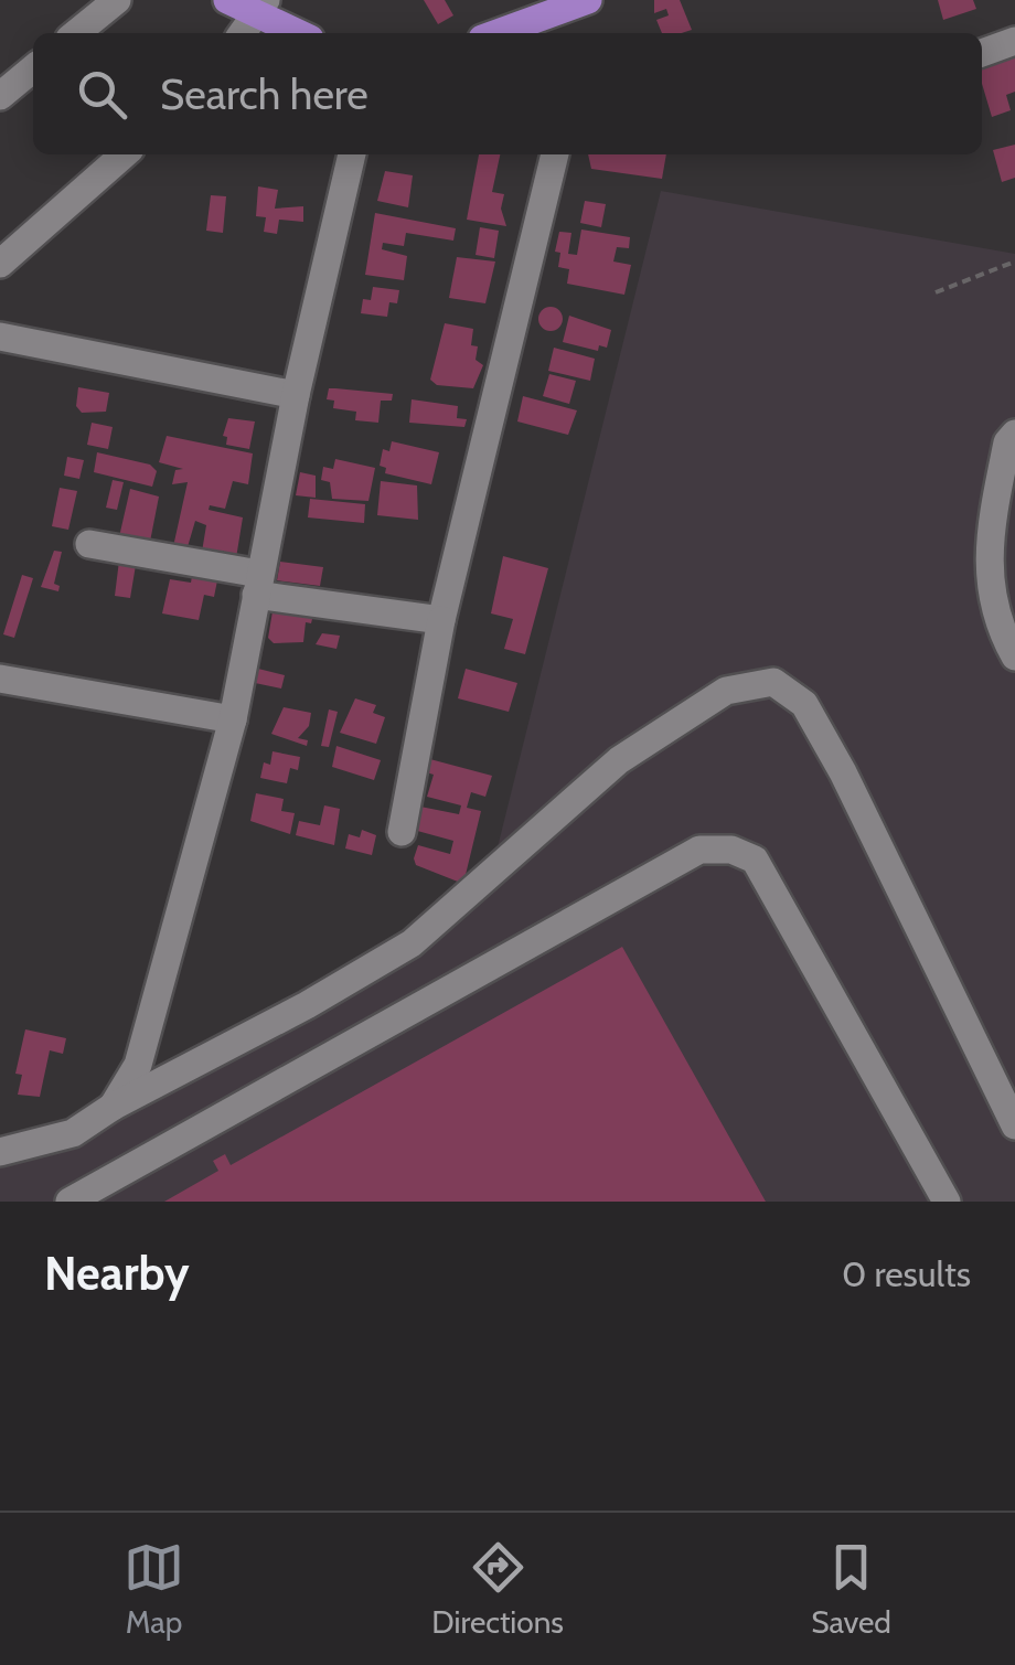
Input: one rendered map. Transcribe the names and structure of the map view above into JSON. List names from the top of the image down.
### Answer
{
  "page": {
    "search": "Search here",
    "heading": ["Nearby", "0 results"],
    "nav": ["Map", "Directions", "Saved"]
  }
}
